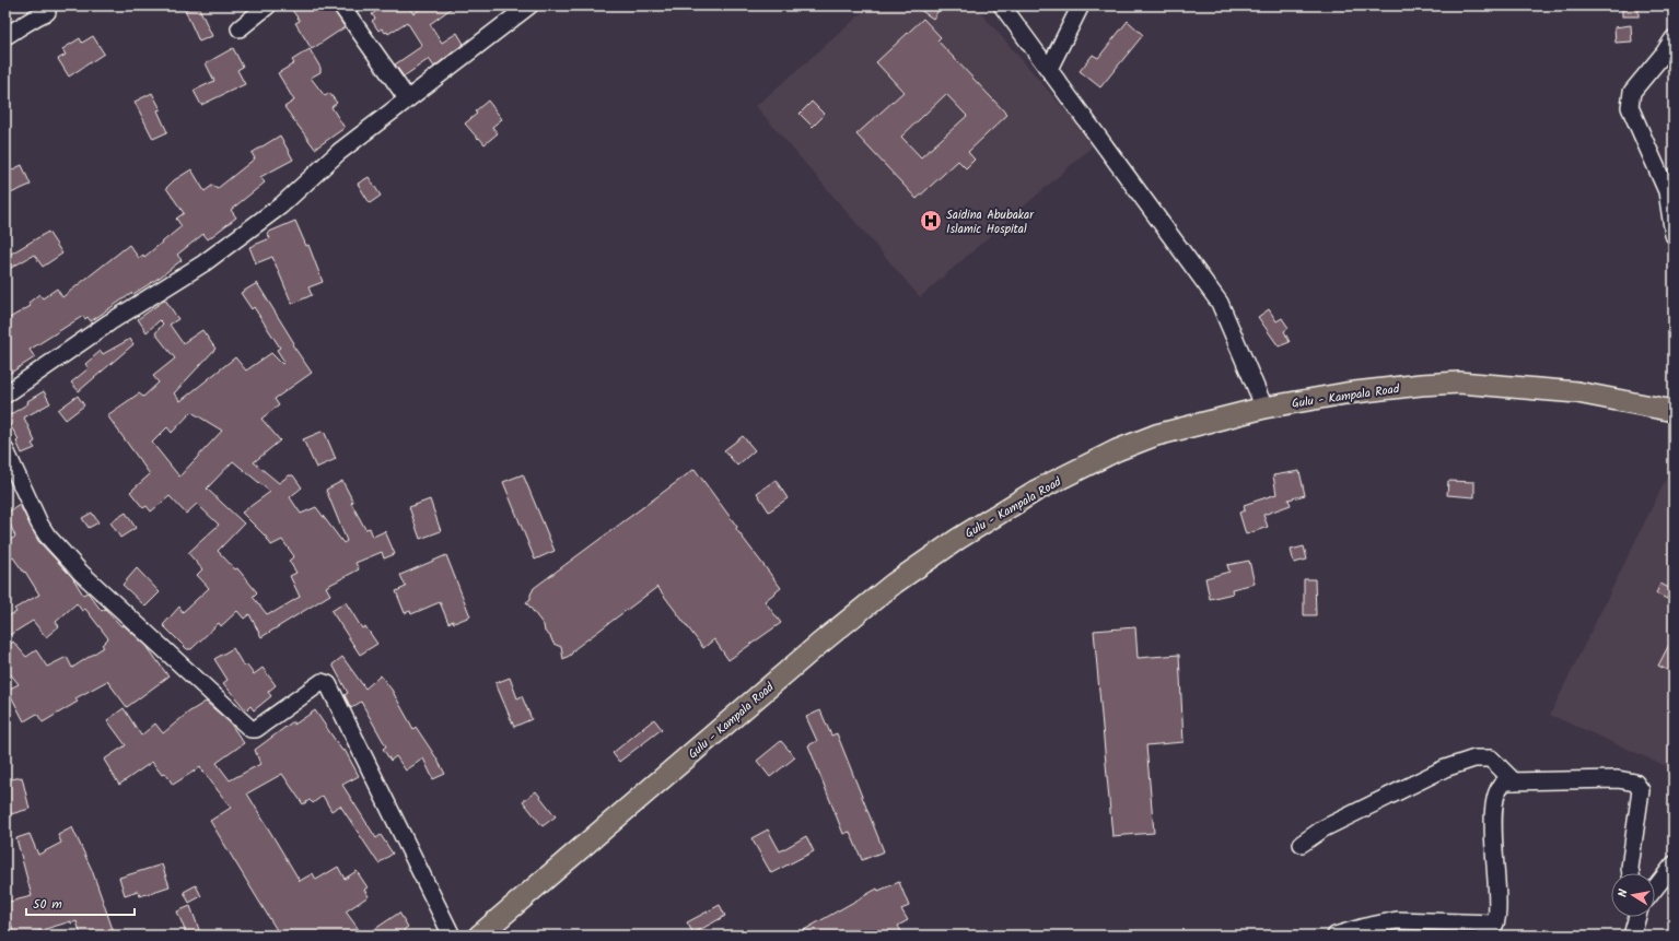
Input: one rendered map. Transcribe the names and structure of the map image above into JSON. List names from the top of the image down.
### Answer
{
  "streets": {
    "main road": ["Gulu - Kampala Road"]
  },
  "places": {
    "hospital": ["Saidina Abubakar Islamic Hospital"]
  },
  "scale_bar": "50 m",
  "north": "left"
}
